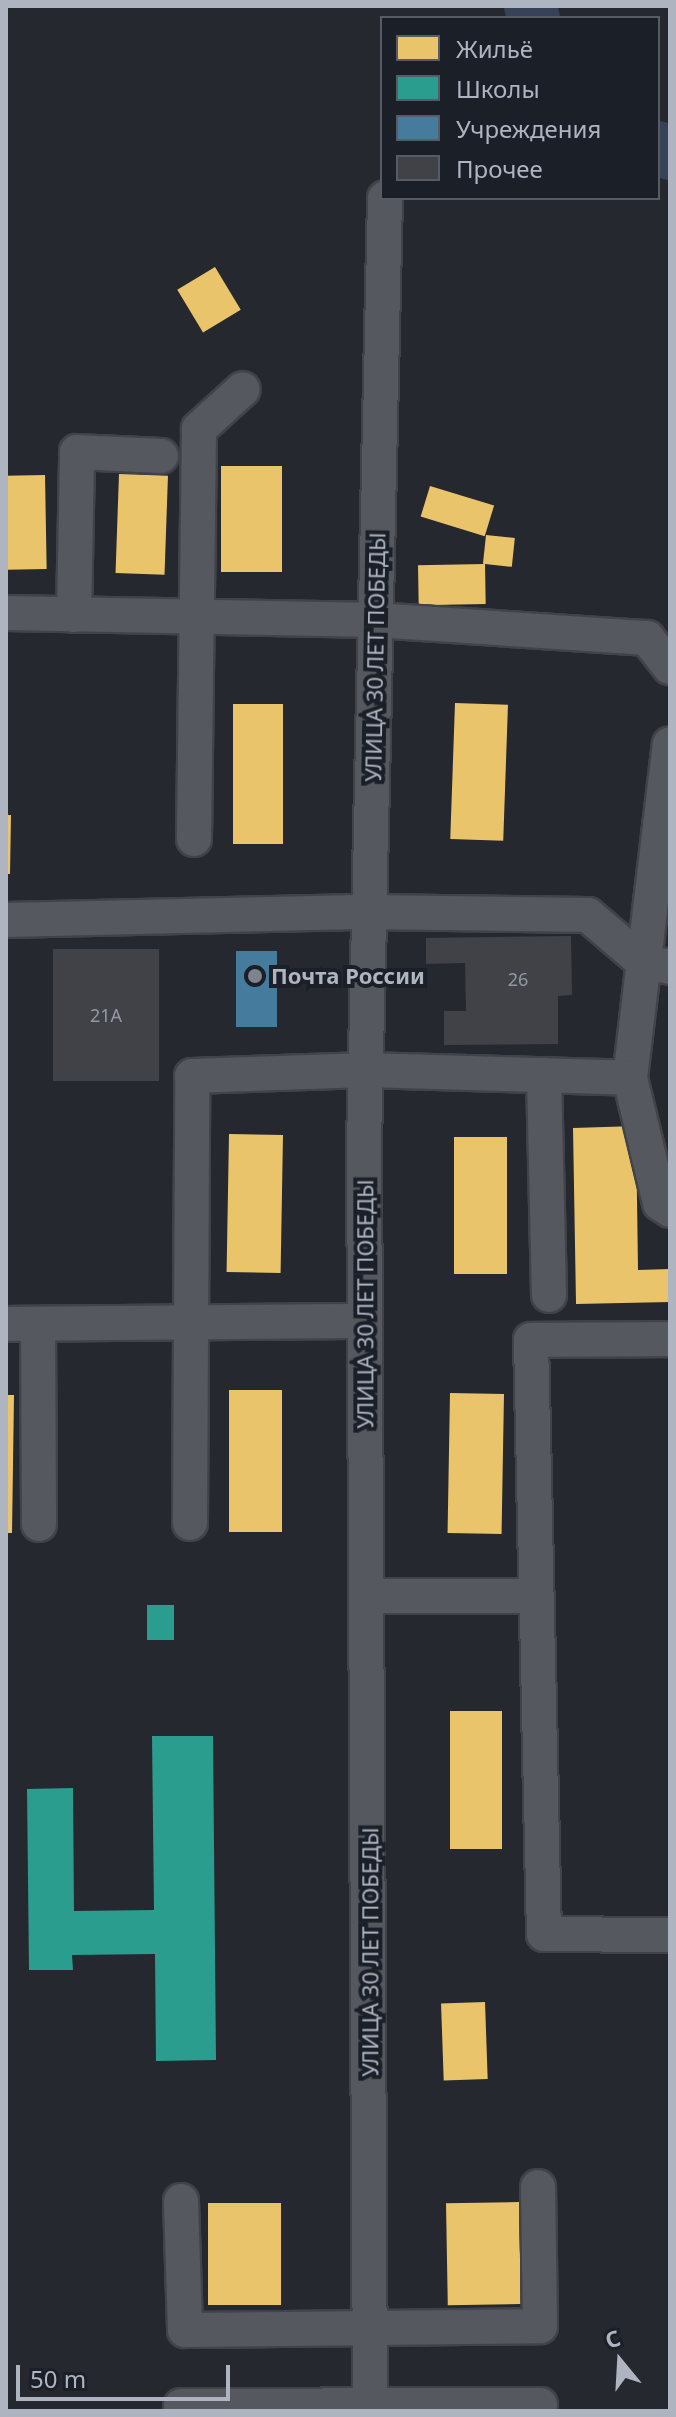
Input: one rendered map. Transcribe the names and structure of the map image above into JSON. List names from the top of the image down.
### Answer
{
  "streets": {
    "street": ["УЛИЦА 30 ЛЕТ ПОБЕДЫ"]
  },
  "places": ["Почта России"],
  "house_numbers": ["26", "21А"],
  "legend": [
    "Жильё",
    "Школы",
    "Учреждения",
    "Прочее"
  ],
  "scale_bar": "50 m",
  "north": "top"
}
